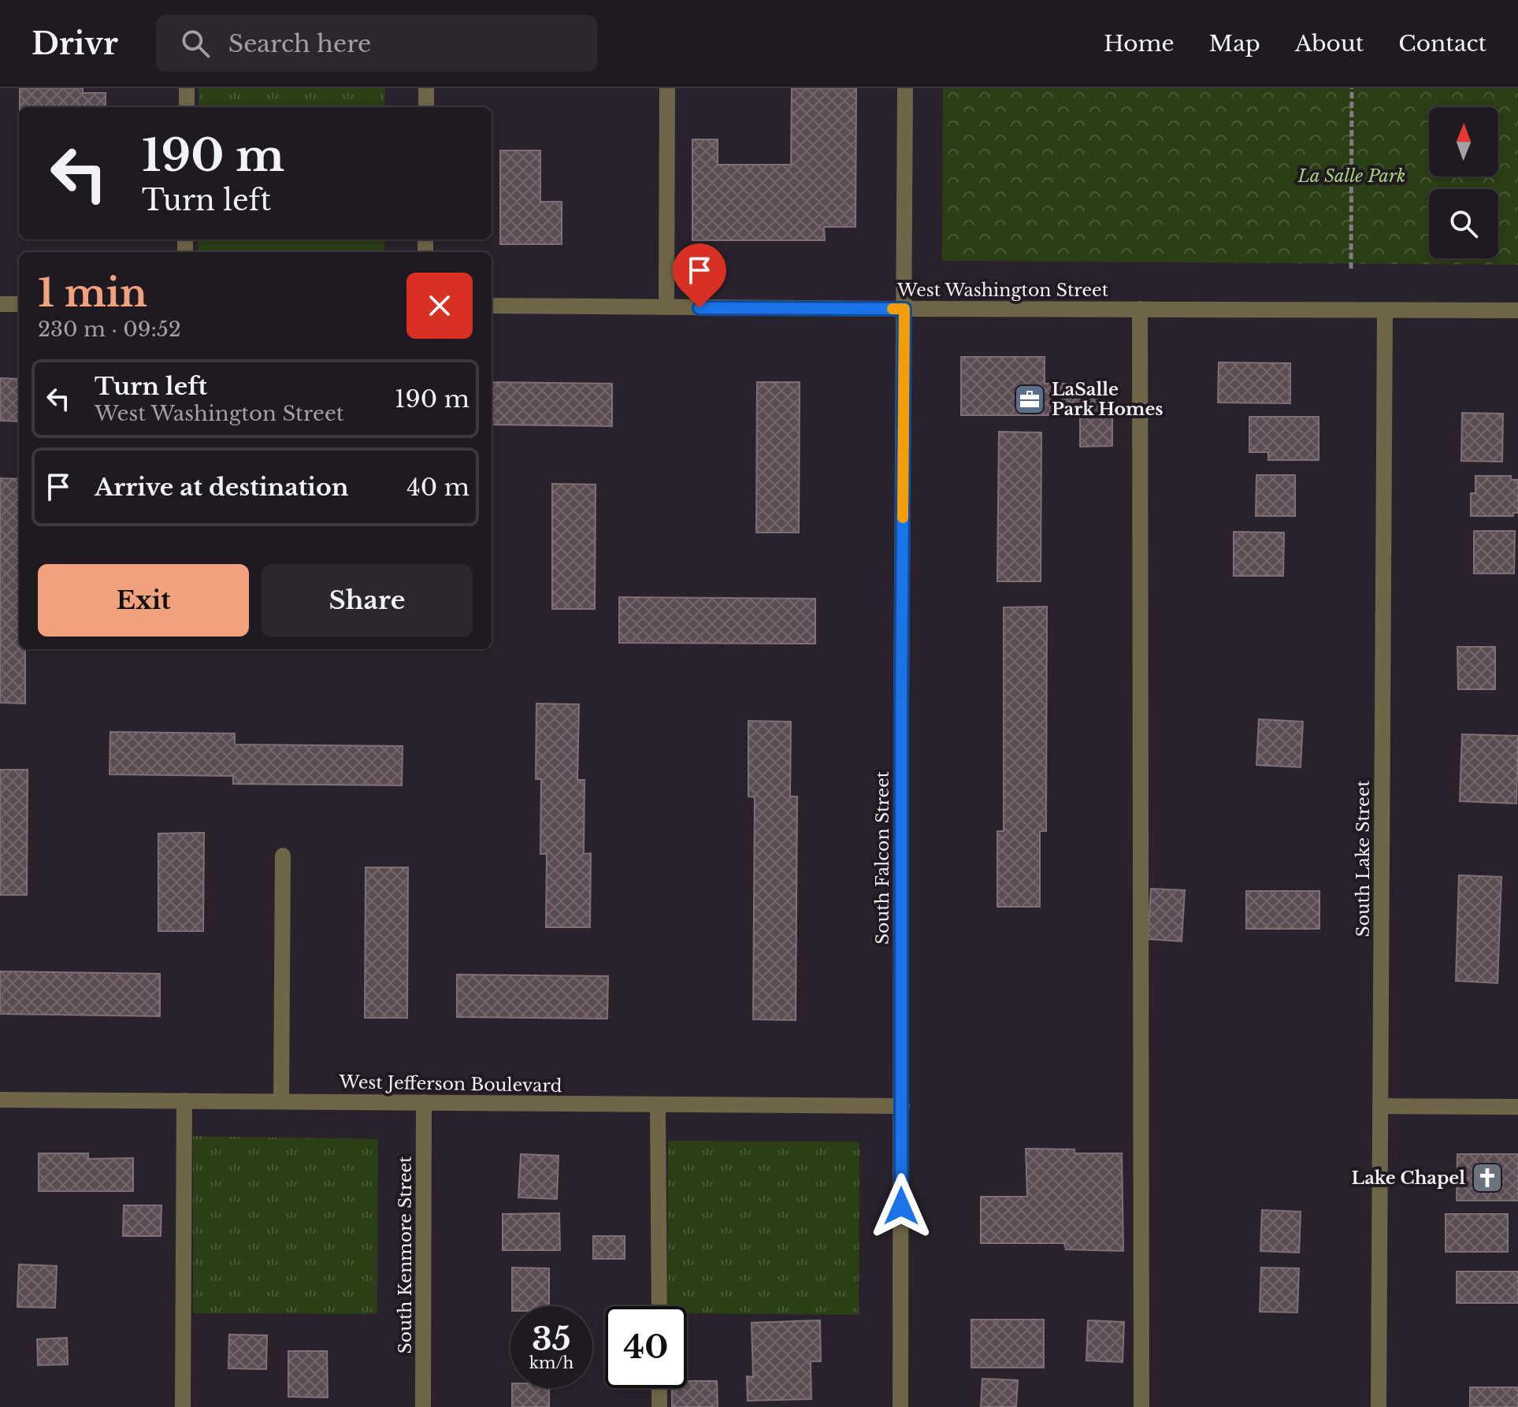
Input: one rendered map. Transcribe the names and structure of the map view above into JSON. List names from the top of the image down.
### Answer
{
  "streets": {
    "street": [
      "West Washington Street",
      "South Falcon Street",
      "South Lake Street",
      "West Jefferson Boulevard",
      "South Kenmore Street"
    ]
  },
  "crossings": [
    ["West Washington Street", "South Falcon Street"],
    ["West Washington Street", "South Lake Street"],
    ["South Falcon Street", "West Jefferson Boulevard"],
    ["West Jefferson Boulevard", "South Kenmore Street"]
  ],
  "parks": ["La Salle Park"],
  "places": {
    "office": ["LaSalle Park Homes"],
    "church": ["Lake Chapel"]
  },
  "north": "top",
  "page": {
    "header": "Drivr",
    "search": "Search here",
    "nav": [
      "Home",
      "Map",
      "About",
      "Contact"
    ],
    "turn": ["190 m", "Turn left"],
    "heading": ["1 min", "230 m · 09:52"],
    "list": [
      {
        "name": "Turn left",
        "note": "West Washington Street",
        "value": "190 m"
      },
      {
        "name": "Arrive at destination",
        "value": "40 m"
      }
    ],
    "buttons": ["Exit", "Share"],
    "speed": "35 km/h",
    "limit": "40"
  }
}
